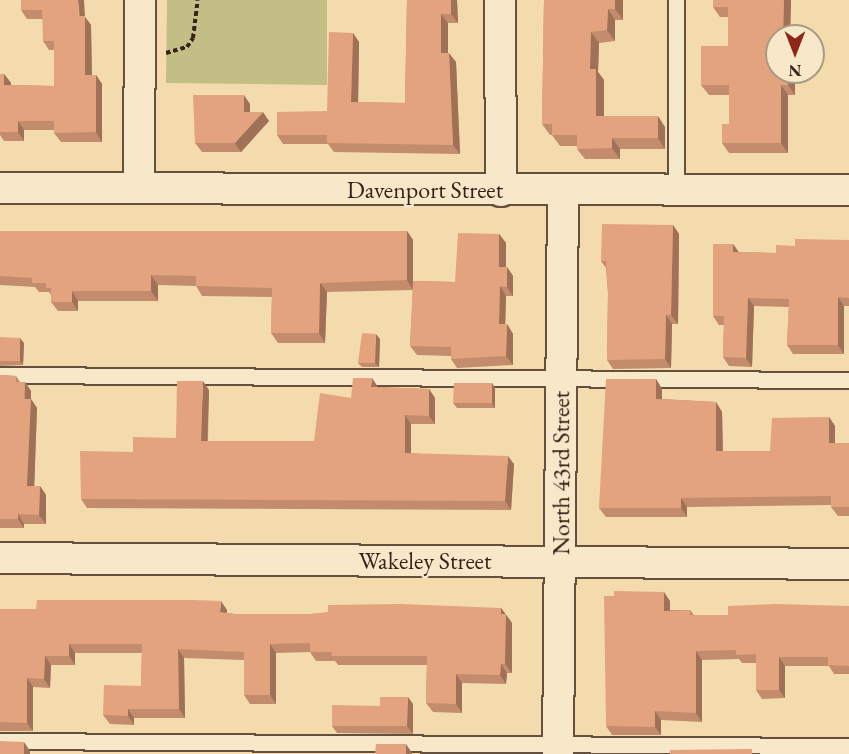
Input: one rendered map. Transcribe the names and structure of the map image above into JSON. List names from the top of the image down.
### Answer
{
  "streets": {
    "street": ["Davenport Street", "North 43rd Street", "Wakeley Street"]
  },
  "crossings": [
    ["Davenport Street", "North 43rd Street"],
    ["North 43rd Street", "Wakeley Street"]
  ],
  "north": "bottom"
}
